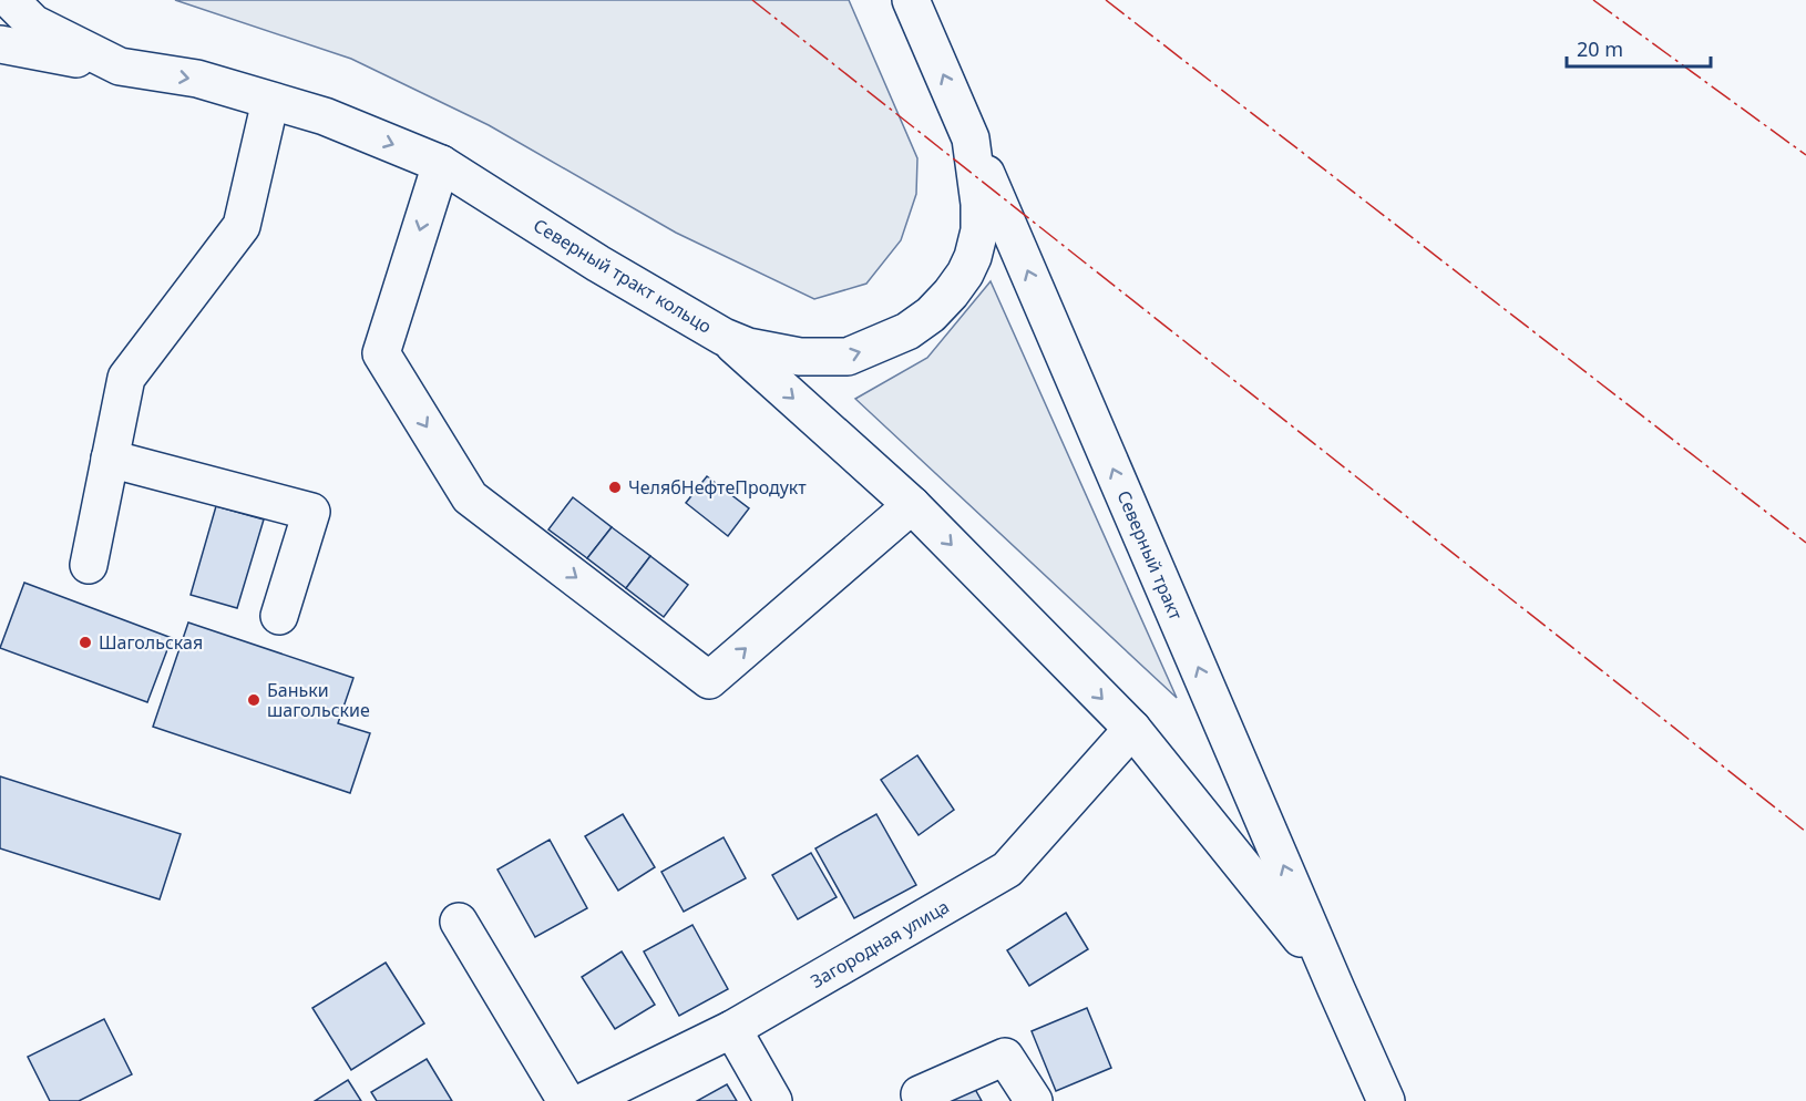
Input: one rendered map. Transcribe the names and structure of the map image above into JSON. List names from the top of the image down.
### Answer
{
  "streets": {
    "main road": ["Северный тракт кольцо", "Северный тракт", "Загородная улица"]
  },
  "crossings": [
    ["Северный тракт кольцо", "Северный тракт"],
    ["Северный тракт", "Загородная улица"]
  ],
  "places": ["ЧелябНефтеПродукт", "Шагольская", "Баньки шагольские"],
  "scale_bar": "20 m"
}
